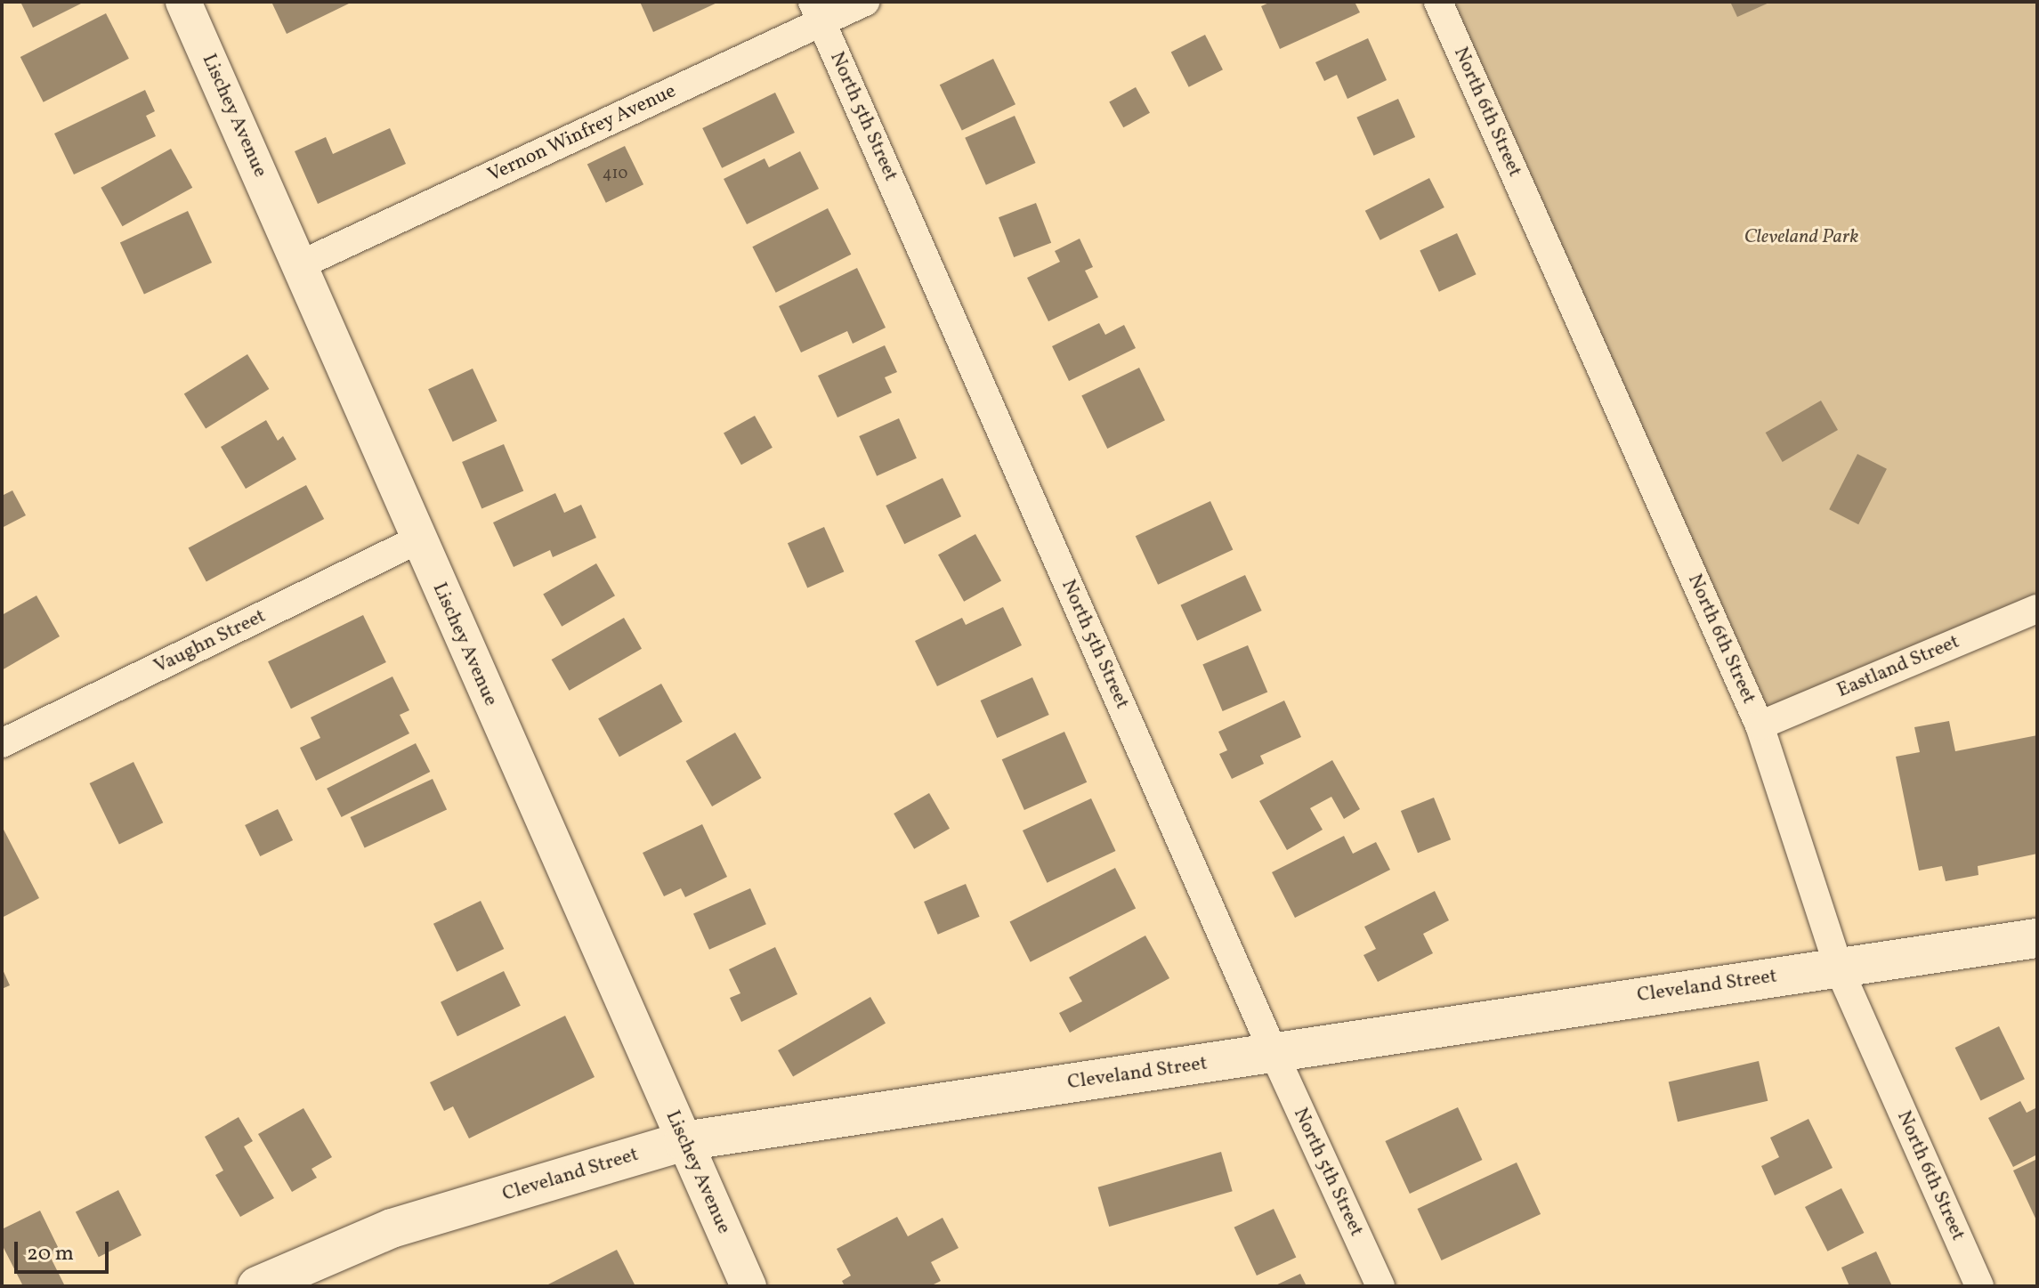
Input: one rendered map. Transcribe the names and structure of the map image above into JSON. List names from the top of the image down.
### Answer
{
  "streets": {
    "main road": ["Cleveland Street"],
    "street": [
      "North 6th Street",
      "Lischey Avenue",
      "North 5th Street",
      "Vernon Winfrey Avenue",
      "Vaughn Street",
      "Eastland Street"
    ]
  },
  "crossings": [
    ["North 6th Street", "Eastland Street"],
    ["North 6th Street", "Cleveland Street"],
    ["Lischey Avenue", "Vernon Winfrey Avenue"],
    ["Lischey Avenue", "Vaughn Street"],
    ["Lischey Avenue", "Cleveland Street"],
    ["North 5th Street", "Vernon Winfrey Avenue"],
    ["North 5th Street", "Cleveland Street"]
  ],
  "parks": ["Cleveland Park"],
  "house_numbers": ["410"],
  "scale_bar": "20 m"
}
